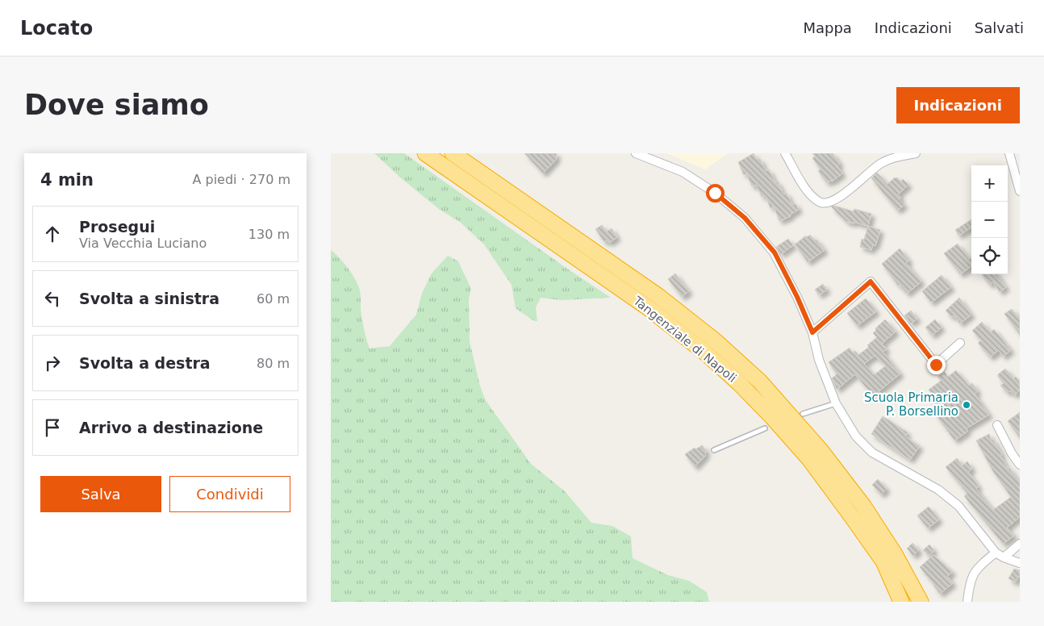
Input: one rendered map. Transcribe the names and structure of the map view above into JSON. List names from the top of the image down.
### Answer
{
  "streets": {
    "highway": ["Tangenziale di Napoli"]
  },
  "places": ["Scuola Primaria P. Borsellino"],
  "page": {
    "header": "Locato",
    "nav": ["Mappa", "Indicazioni", "Salvati"],
    "buttons": [
      "Indicazioni",
      ["Salva", "Condividi"]
    ],
    "title": "Dove siamo",
    "heading": ["4 min", "A piedi · 270 m"],
    "map_buttons": ["+", "−"],
    "list": [
      ["Prosegui", "Via Vecchia Luciano", "130 m"],
      ["Svolta a sinistra", "60 m"],
      ["Svolta a destra", "80 m"],
      "Arrivo a destinazione"
    ]
  }
}
